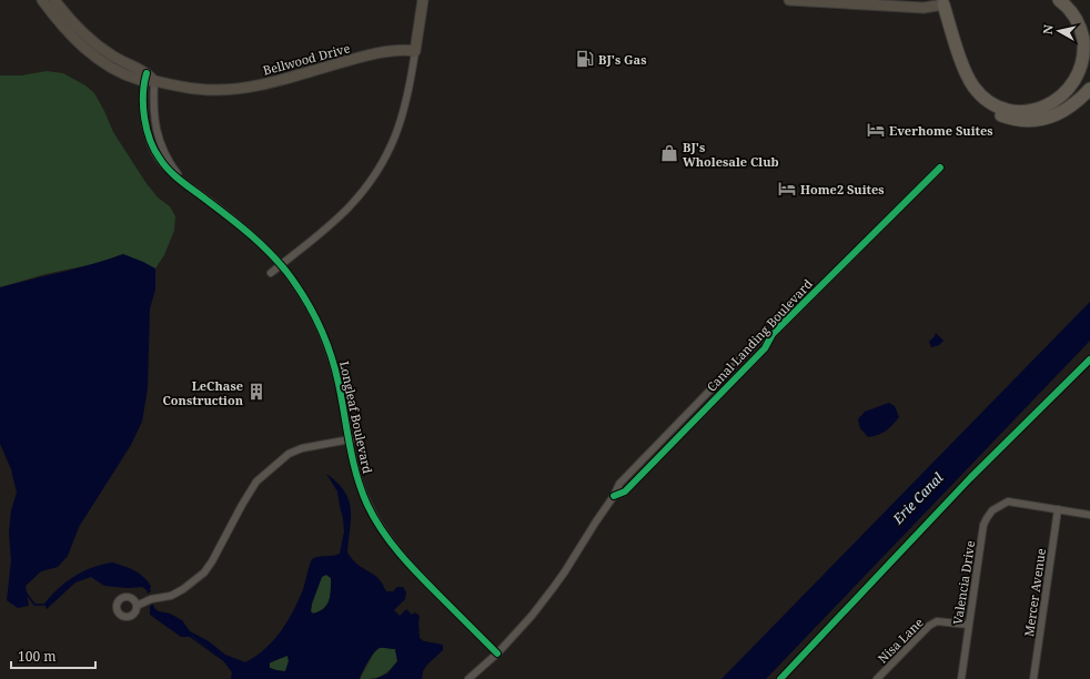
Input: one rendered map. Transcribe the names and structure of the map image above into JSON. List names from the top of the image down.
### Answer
{
  "streets": {
    "street": [
      "Bellwood Drive",
      "Canal Landing Boulevard",
      "Longleaf Boulevard",
      "Valencia Drive",
      "Mercer Avenue",
      "Nisa Lane"
    ]
  },
  "crossings": [
    ["Bellwood Drive", "Longleaf Boulevard"],
    ["Canal Landing Boulevard", "Longleaf Boulevard"],
    ["Valencia Drive", "Mercer Avenue"],
    ["Valencia Drive", "Nisa Lane"]
  ],
  "water": ["Erie Canal"],
  "places": {
    "fuel station": ["BJ's Gas"],
    "hotel": ["Everhome Suites", "Home2 Suites"],
    "shop": ["BJ's Wholesale Club"],
    "building": ["LeChase Construction"]
  },
  "scale_bar": "100 m",
  "north": "left"
}
